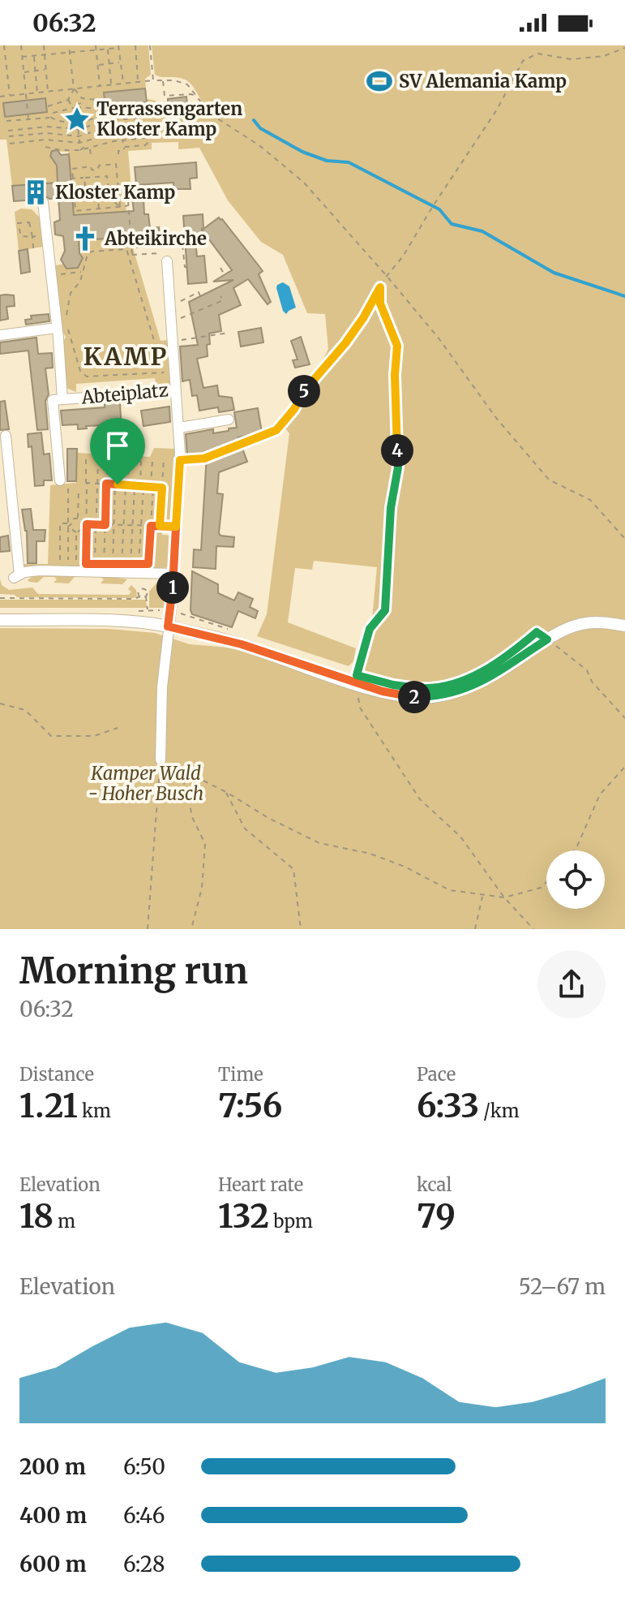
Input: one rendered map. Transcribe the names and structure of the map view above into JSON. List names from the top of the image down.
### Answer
{
  "streets": {
    "street": ["Abteiplatz"]
  },
  "districts": ["KAMP"],
  "parks": ["Kamper Wald - Hoher Busch"],
  "places": {
    "sports": ["SV Alemania Kamp"],
    "place": ["Terrassengarten Kloster Kamp"],
    "building": ["Kloster Kamp"],
    "church": ["Abteikirche"]
  },
  "page": {
    "status": "06:32",
    "pins": [
      "5",
      "4",
      "1",
      "2"
    ],
    "heading": ["Morning run", "06:32"],
    "stats": [
      ["Distance", "1.21 km"],
      ["Time", "7:56"],
      ["Pace", "6:33 /km"],
      ["Elevation", "18 m"],
      ["Heart rate", "132 bpm"],
      ["kcal", "79"]
    ],
    "chart": ["Elevation", "52–67 m"],
    "list": [
      {
        "name": "200 m",
        "note": "6:50"
      },
      {
        "name": "400 m",
        "note": "6:46"
      },
      {
        "name": "600 m",
        "note": "6:28"
      }
    ]
  }
}
